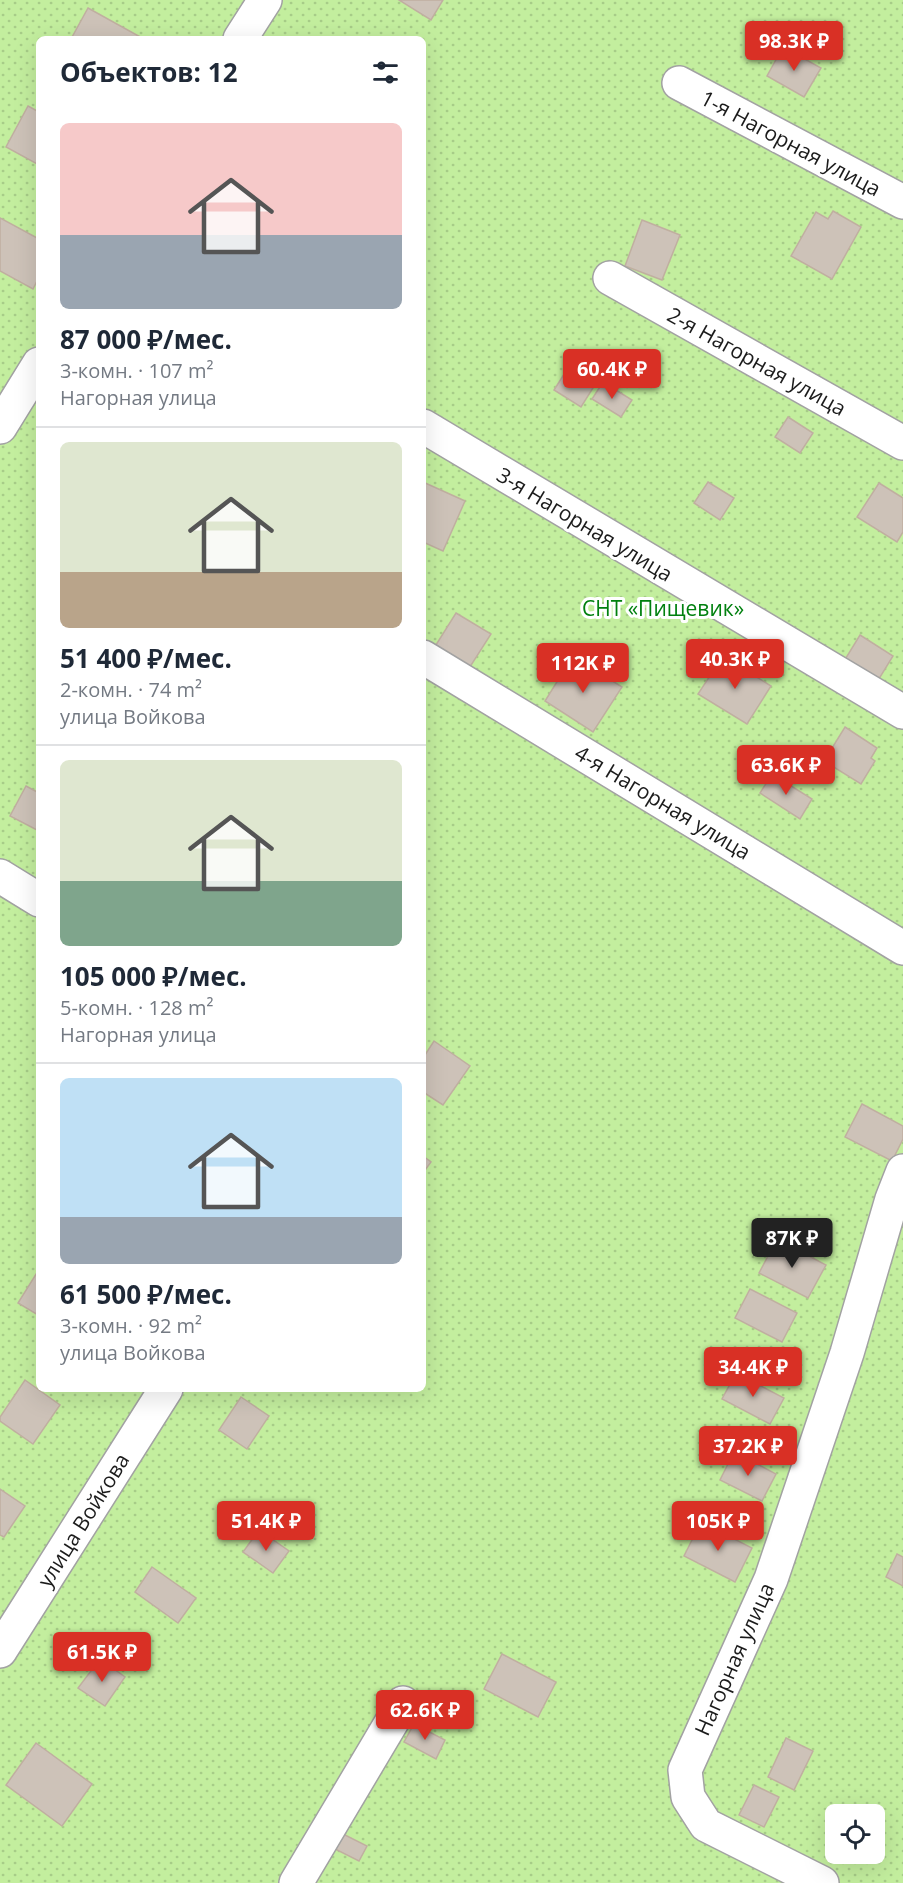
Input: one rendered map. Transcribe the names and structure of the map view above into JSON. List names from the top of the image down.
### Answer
{
  "streets": {
    "street": [
      "1-я Нагорная улица",
      "2-я Нагорная улица",
      "3-я Нагорная улица",
      "4-я Нагорная улица",
      "улица Войкова",
      "Нагорная улица"
    ]
  },
  "parks": ["СНТ «Пищевик»"],
  "page": {
    "price": [
      "98.3K ₽",
      "60.4K ₽",
      "40.3K ₽",
      "112K ₽",
      "63.6K ₽",
      "87K ₽",
      "34.4K ₽",
      "37.2K ₽",
      "51.4K ₽",
      "105K ₽",
      "61.5K ₽",
      "62.6K ₽"
    ],
    "heading": "Объектов: 12",
    "list": [
      {
        "name": "87 000 ₽/мес.",
        "note": "3-комн. · 107 m² · Нагорная улица"
      },
      {
        "name": "51 400 ₽/мес.",
        "note": "2-комн. · 74 m² · улица Войкова"
      },
      {
        "name": "105 000 ₽/мес.",
        "note": "5-комн. · 128 m² · Нагорная улица"
      },
      {
        "name": "61 500 ₽/мес.",
        "note": "3-комн. · 92 m² · улица Войкова"
      }
    ]
  }
}
